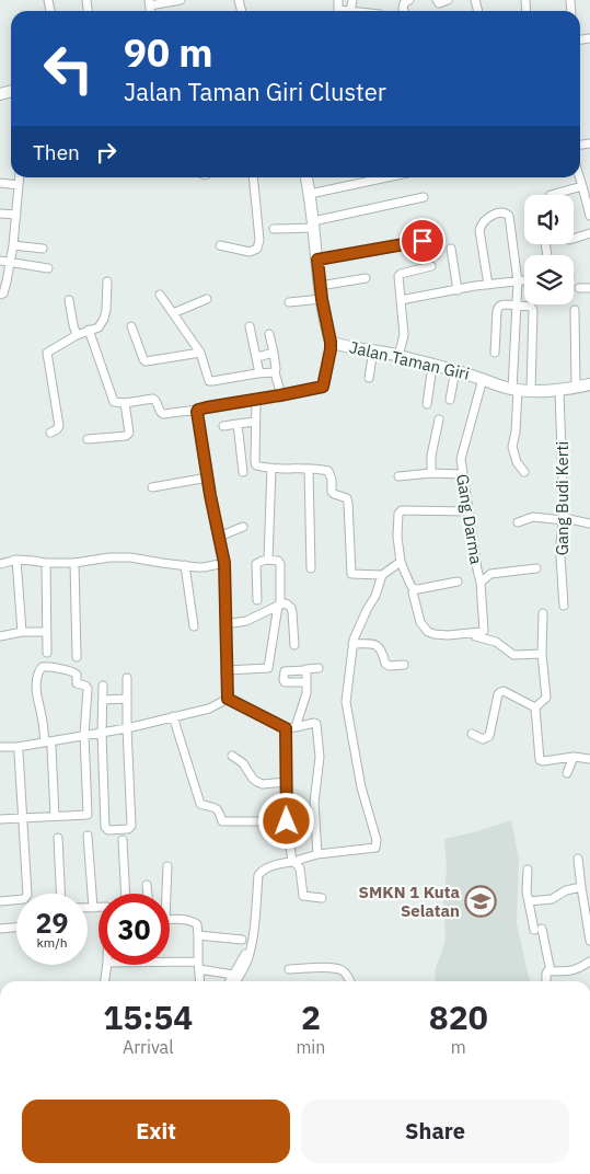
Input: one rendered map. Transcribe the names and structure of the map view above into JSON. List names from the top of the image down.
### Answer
{
  "streets": {
    "street": ["Jalan Taman Giri", "Gang Budi Kerti", "Gang Darma"]
  },
  "crossings": [
    ["Jalan Taman Giri", "Gang Budi Kerti"],
    ["Jalan Taman Giri", "Gang Darma"]
  ],
  "places": {
    "school or university": ["SMKN 1 Kuta Selatan"]
  },
  "page": {
    "turn": ["90 m", "Jalan Taman Giri Cluster"],
    "then": "Then",
    "speed": "29 km/h",
    "limit": "30",
    "eta": [
      "15:54",
      "Arrival",
      "2",
      "min",
      "820",
      "m"
    ],
    "buttons": ["Exit", "Share"]
  }
}
